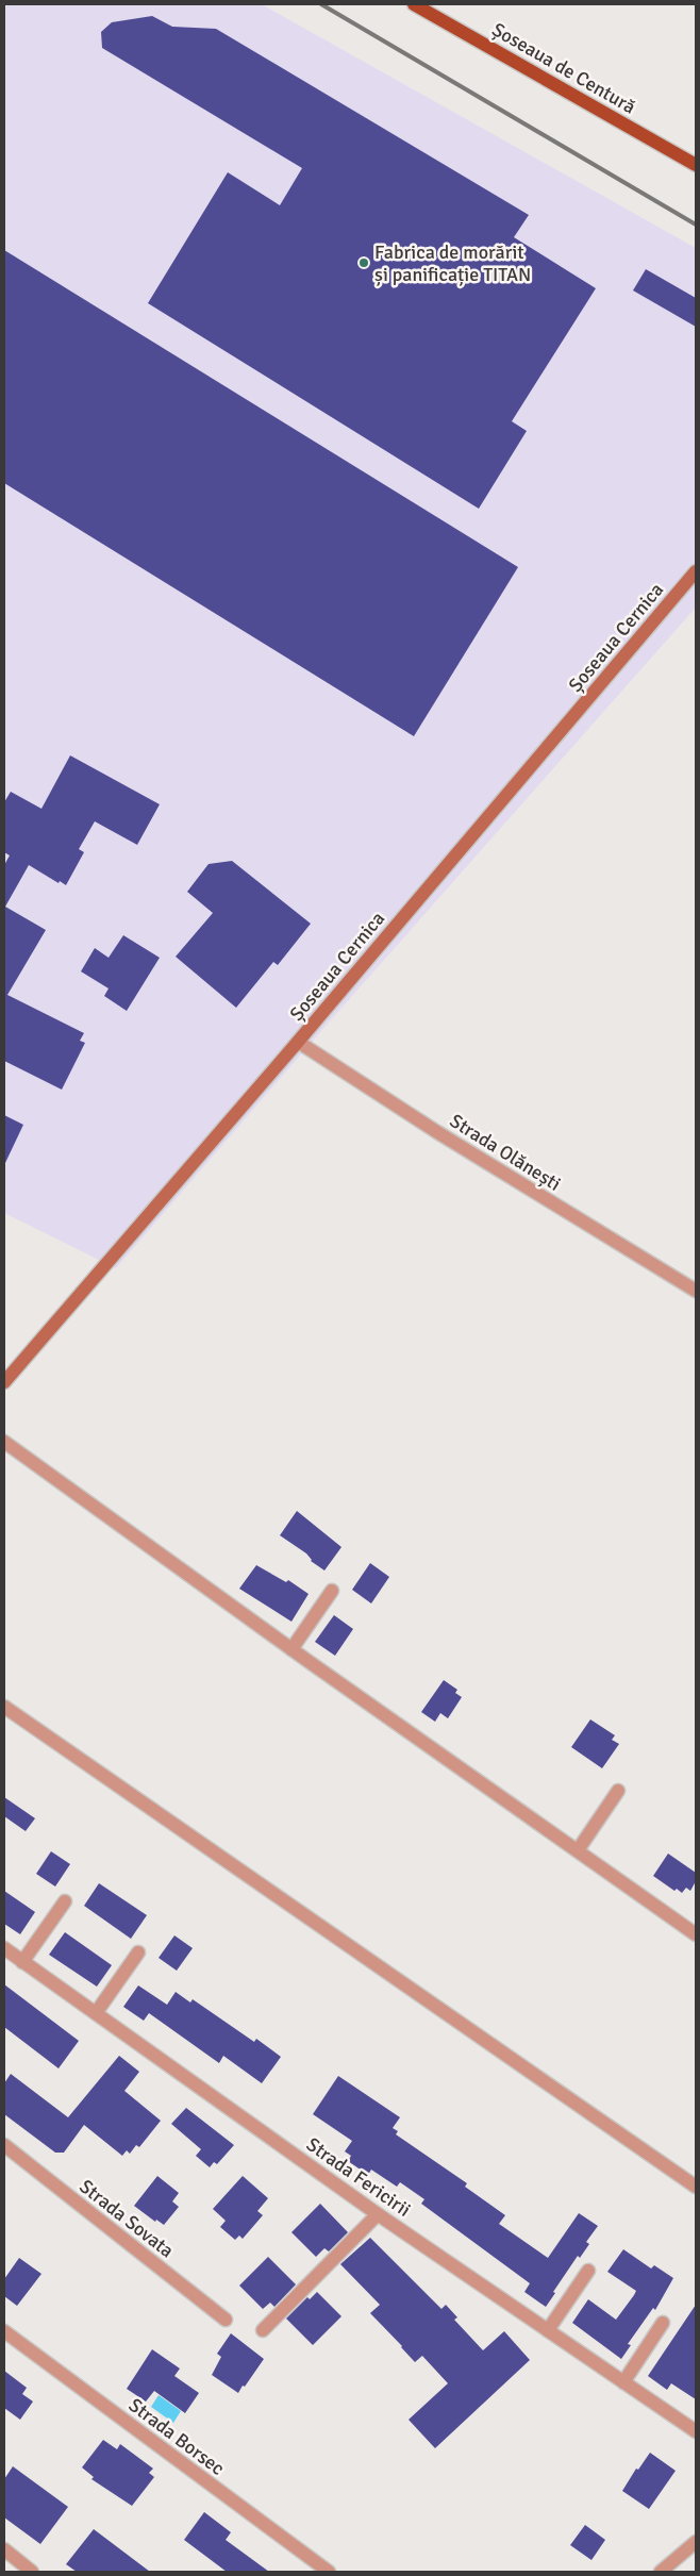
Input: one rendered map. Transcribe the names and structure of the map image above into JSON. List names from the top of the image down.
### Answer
{
  "streets": {
    "main road": ["Șoseaua de Centură"],
    "street": [
      "Șoseaua Cernica",
      "Strada Olănești",
      "Strada Fericirii",
      "Strada Sovata",
      "Strada Borsec"
    ]
  },
  "crossings": [
    ["Șoseaua Cernica", "Strada Olănești"]
  ],
  "places": ["Fabrica de morărit și panificație TITAN"]
}
